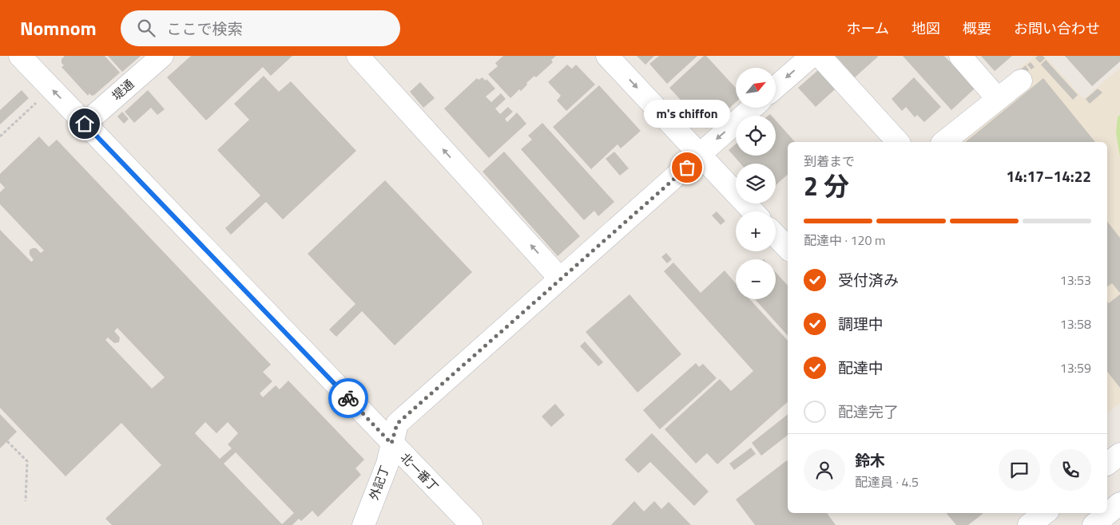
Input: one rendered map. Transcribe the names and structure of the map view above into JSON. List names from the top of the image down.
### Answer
{
  "streets": {
    "street": ["堤通", "北一番丁", "外記丁"]
  },
  "crossings": [
    ["堤通", "北一番丁"],
    ["北一番丁", "外記丁"]
  ],
  "places": ["m's chiffon"],
  "north": "top right",
  "page": {
    "header": "Nomnom",
    "search": "ここで検索",
    "nav": [
      "ホーム",
      "地図",
      "概要",
      "お問い合わせ"
    ],
    "map_buttons": ["+", "−"],
    "bubble": "m's chiffon",
    "heading": ["2 分", "到着まで", "14:17–14:22"],
    "panel": ["鈴木", "配達員 · 4.5"],
    "bar": "配達中 · 120 m",
    "list": [
      ["受付済み", "13:53"],
      ["調理中", "13:58"],
      ["配達中", "13:59"],
      "配達完了"
    ]
  }
}
